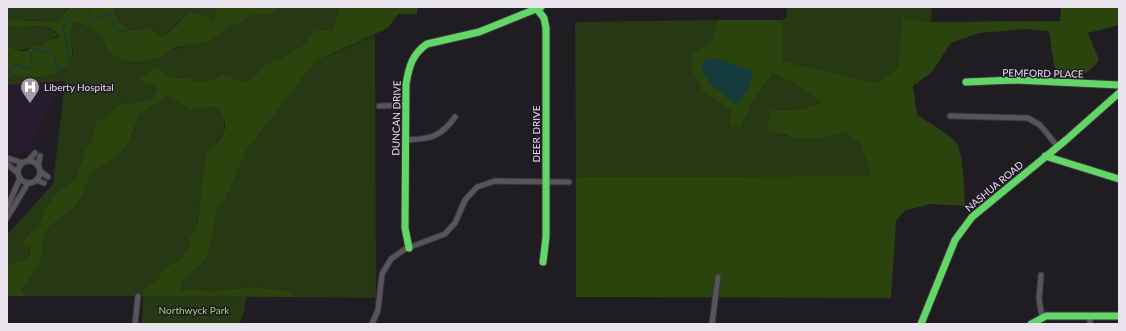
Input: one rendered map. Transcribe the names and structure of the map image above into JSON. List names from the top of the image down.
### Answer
{
  "streets": {
    "street": [
      "PEMFORD PLACE",
      "DUNCAN DRIVE",
      "DEER DRIVE",
      "NASHUA ROAD"
    ]
  },
  "crossings": [
    ["DUNCAN DRIVE", "DEER DRIVE"]
  ],
  "parks": ["Northwyck Park"],
  "places": {
    "hospital": ["Liberty Hospital"]
  }
}
